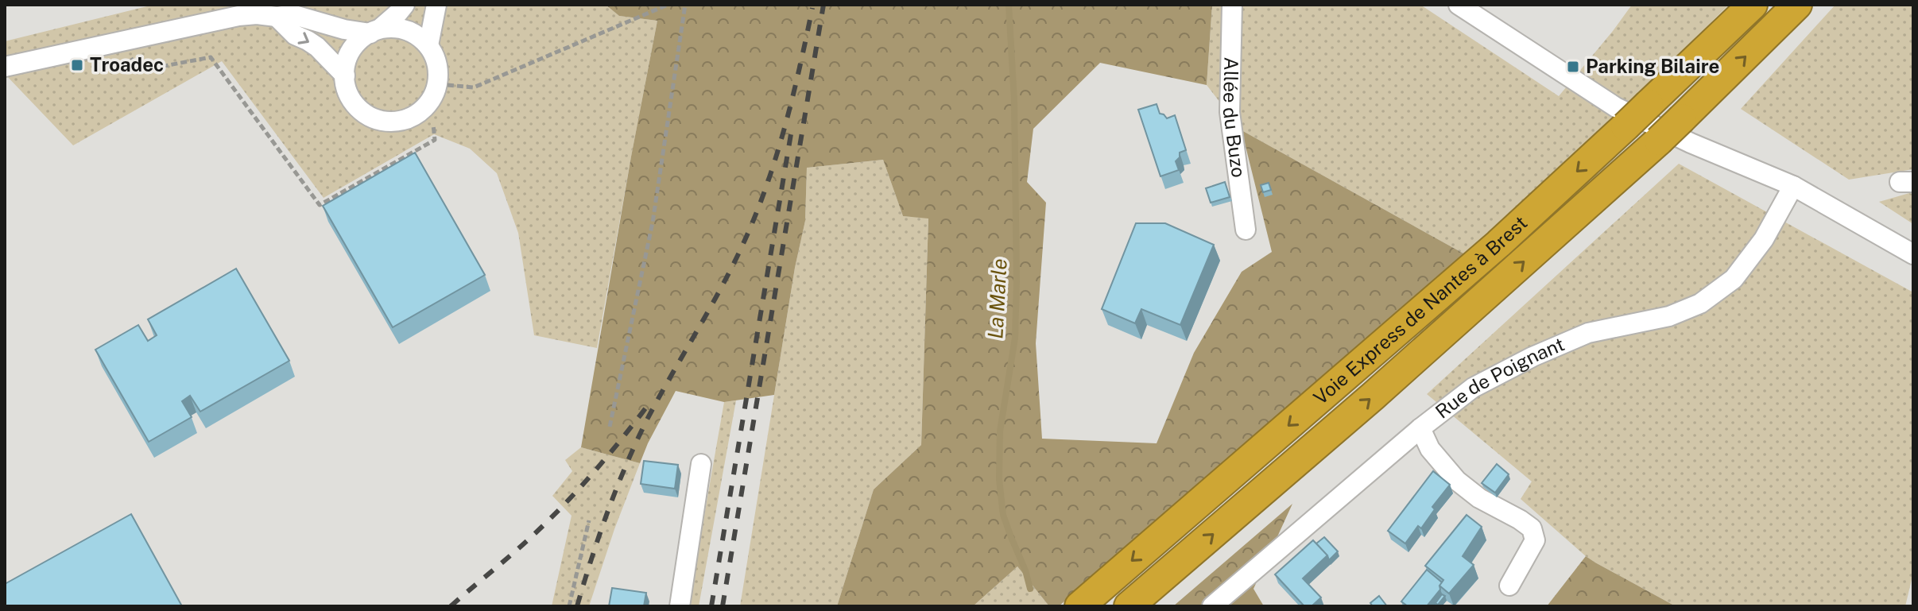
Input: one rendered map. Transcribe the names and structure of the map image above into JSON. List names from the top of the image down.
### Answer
{
  "streets": {
    "highway": ["Voie Express de Nantes à Brest"],
    "street": ["Allée du Buzo", "Rue de Poignant"]
  },
  "water": ["La Marle"],
  "places": {
    "transit": ["Troadec", "Parking Bilaire"]
  }
}
